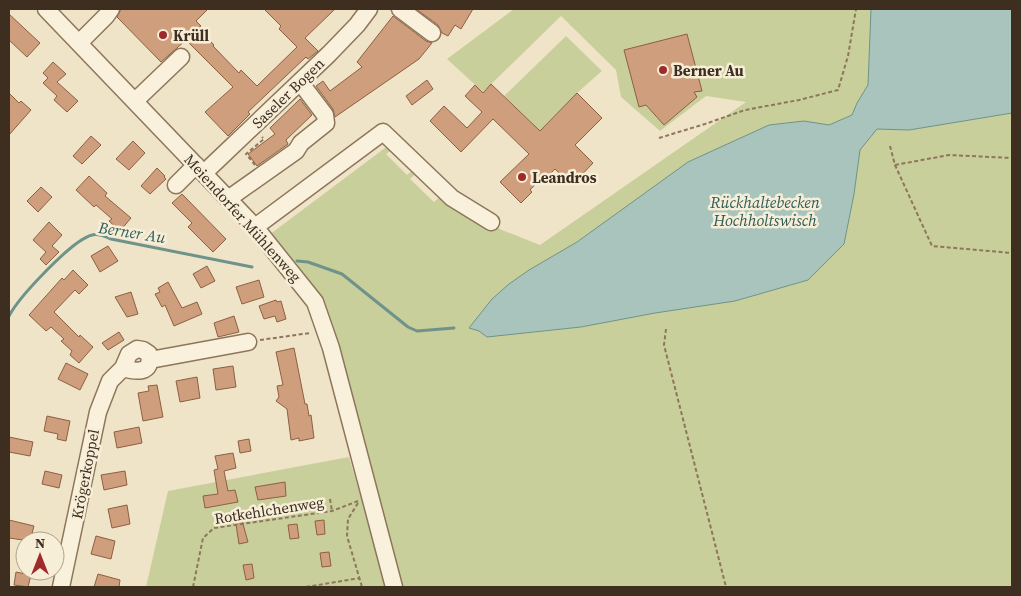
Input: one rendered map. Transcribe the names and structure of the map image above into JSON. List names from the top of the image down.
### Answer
{
  "streets": {
    "street": ["Saseler Bogen", "Meiendorfer Mühlenweg", "Krögerkoppel"],
    "path": ["Rotkehlchenweg"]
  },
  "crossings": [
    ["Saseler Bogen", "Meiendorfer Mühlenweg"]
  ],
  "water": ["Rückhaltebecken Hochholtswisch", "Berner Au"],
  "places": ["Krüll", "Berner Au", "Leandros"],
  "north": "top"
}
